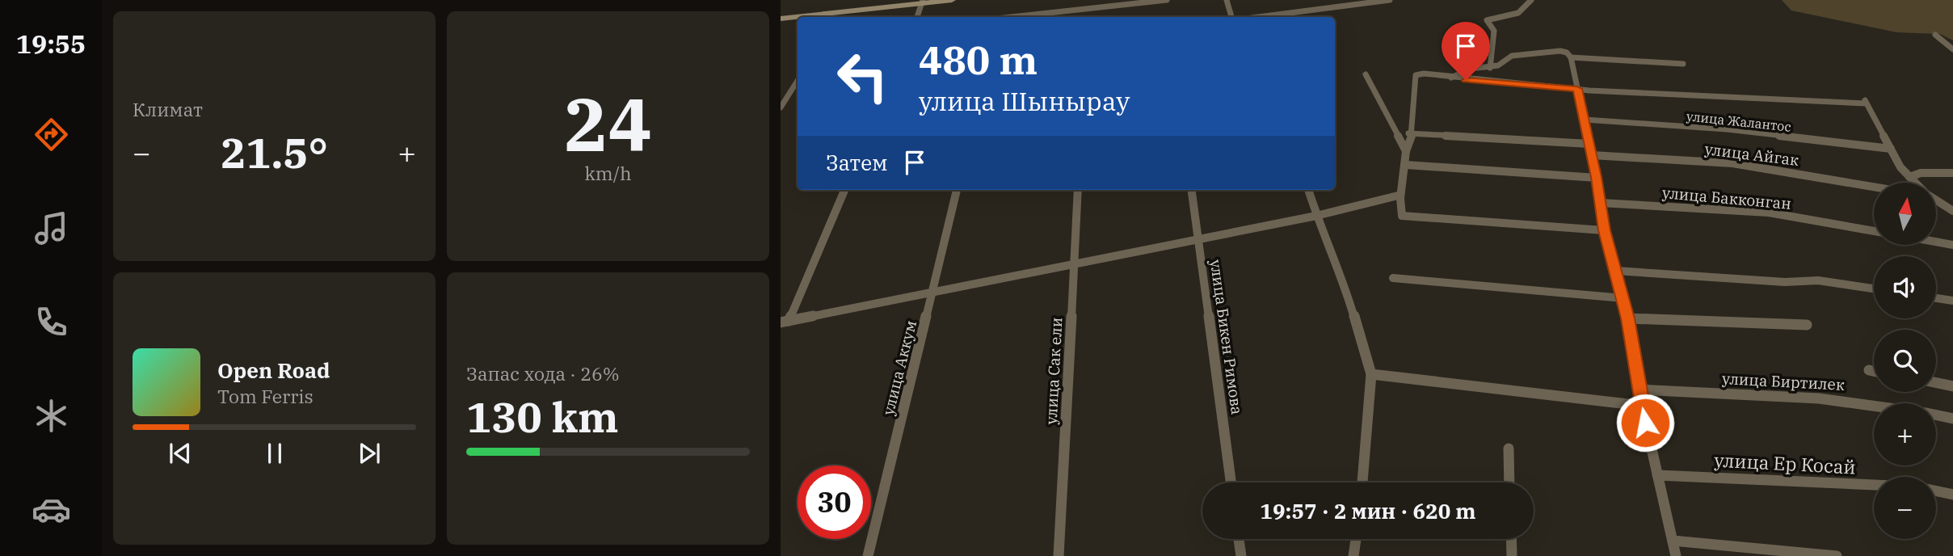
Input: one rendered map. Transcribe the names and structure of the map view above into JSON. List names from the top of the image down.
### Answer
{
  "streets": {
    "street": [
      "улица Жалантос",
      "улица Айгак",
      "улица Бакконган",
      "улица Бикен Римова",
      "улица Аккум",
      "улица Сак ели",
      "улица Биртилек",
      "улица Ер Косай"
    ]
  },
  "north": "top",
  "page": {
    "tabs": "19:55",
    "tile": [
      "Климат",
      ["24", "km/h"],
      ["Запас хода · 26%", "130 km"]
    ],
    "turn": ["480 m", "улица Шынырау"],
    "heat": ["−", "21.5°", "+"],
    "then": "Затем",
    "map_buttons": ["+", "−"],
    "song": ["Open Road", "Tom Ferris"],
    "limit": "30",
    "trip": "19:57 · 2 мин · 620 m"
  }
}
